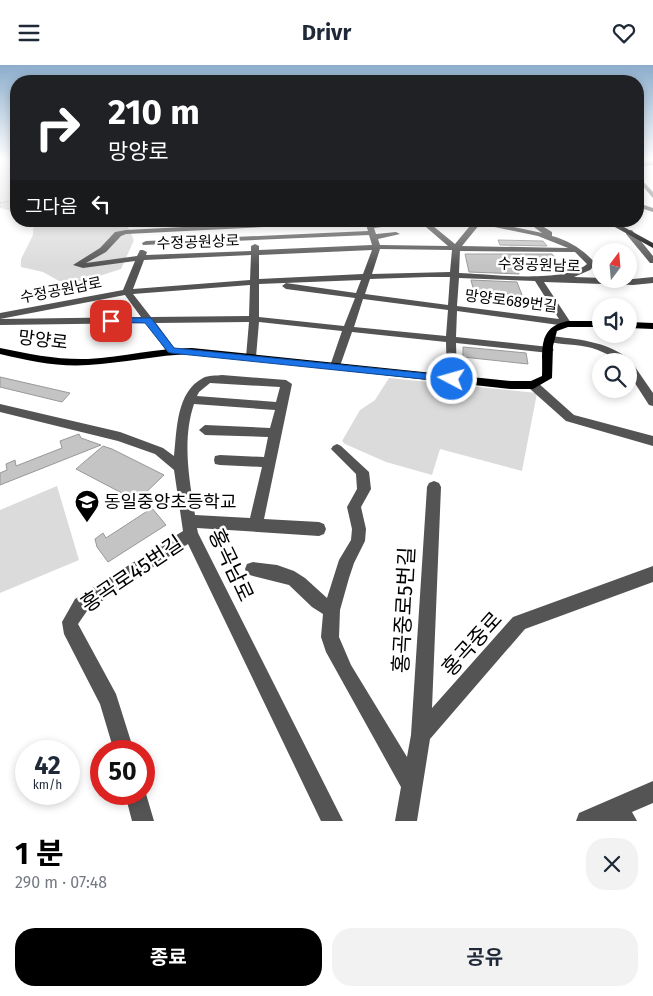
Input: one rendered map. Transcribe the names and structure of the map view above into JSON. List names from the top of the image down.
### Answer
{
  "streets": {
    "main road": ["망양로"],
    "street": [
      "수정공원상로",
      "수정공원남로",
      "망양로689번길",
      "홍곡남로",
      "홍곡로45번길",
      "홍곡중로5번길",
      "홍곡중로"
    ]
  },
  "crossings": [
    ["수정공원상로", "수정공원남로"],
    ["수정공원남로", "망양로689번길"],
    ["홍곡남로", "홍곡로45번길"],
    ["홍곡중로5번길", "홍곡중로"]
  ],
  "places": {
    "school or university": ["동일중앙초등학교"]
  },
  "north": "top",
  "page": {
    "header": "Drivr",
    "turn": ["210 m", "망양로"],
    "then": "그다음",
    "speed": "42 km/h",
    "limit": "50",
    "heading": ["1 분", "290 m · 07:48"],
    "buttons": ["종료", "공유"]
  }
}
